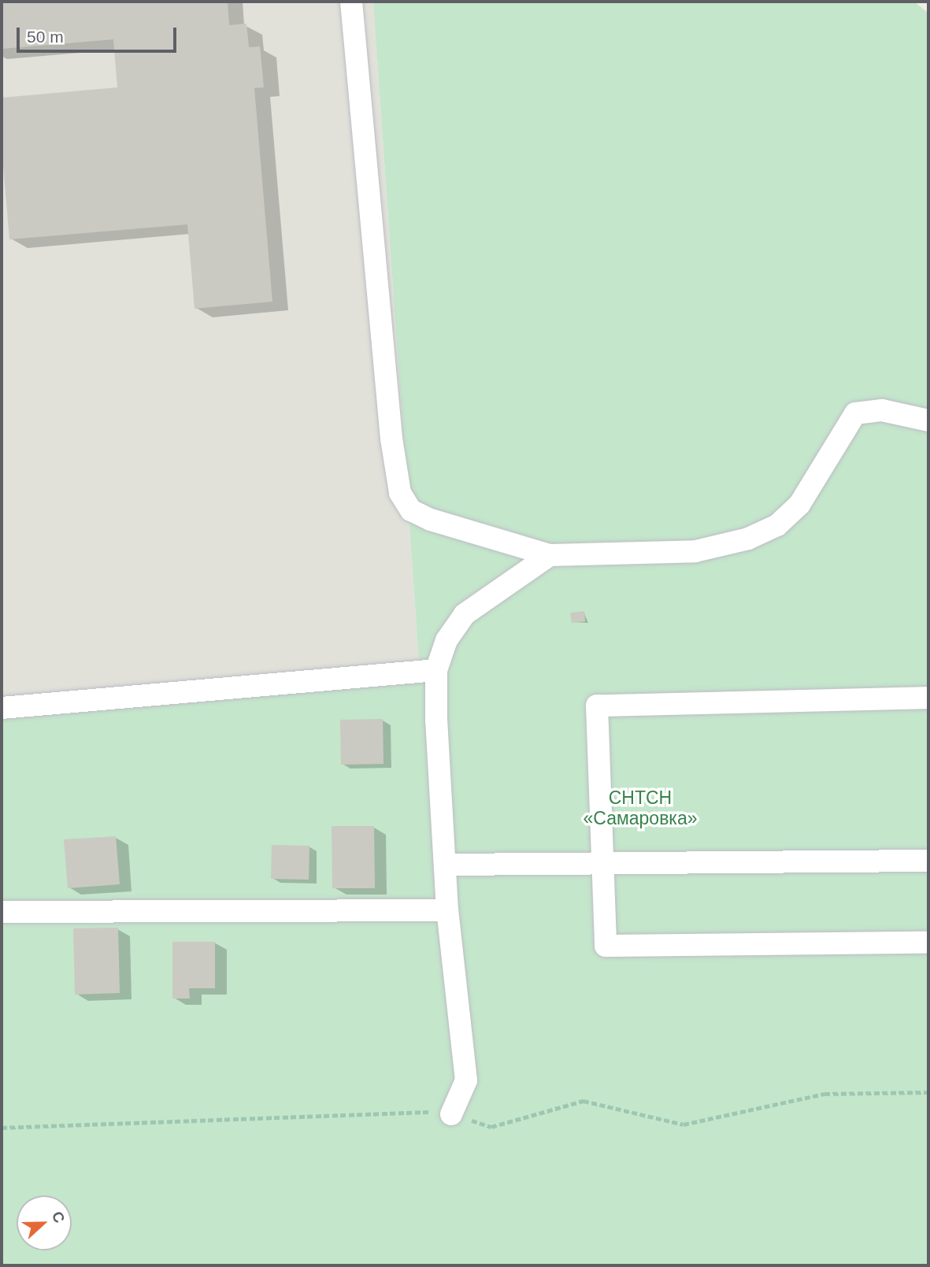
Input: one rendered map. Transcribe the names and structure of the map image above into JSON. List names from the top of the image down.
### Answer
{
  "parks": ["СНТСН «Самаровка»"],
  "scale_bar": "50 m",
  "north": "right"
}
